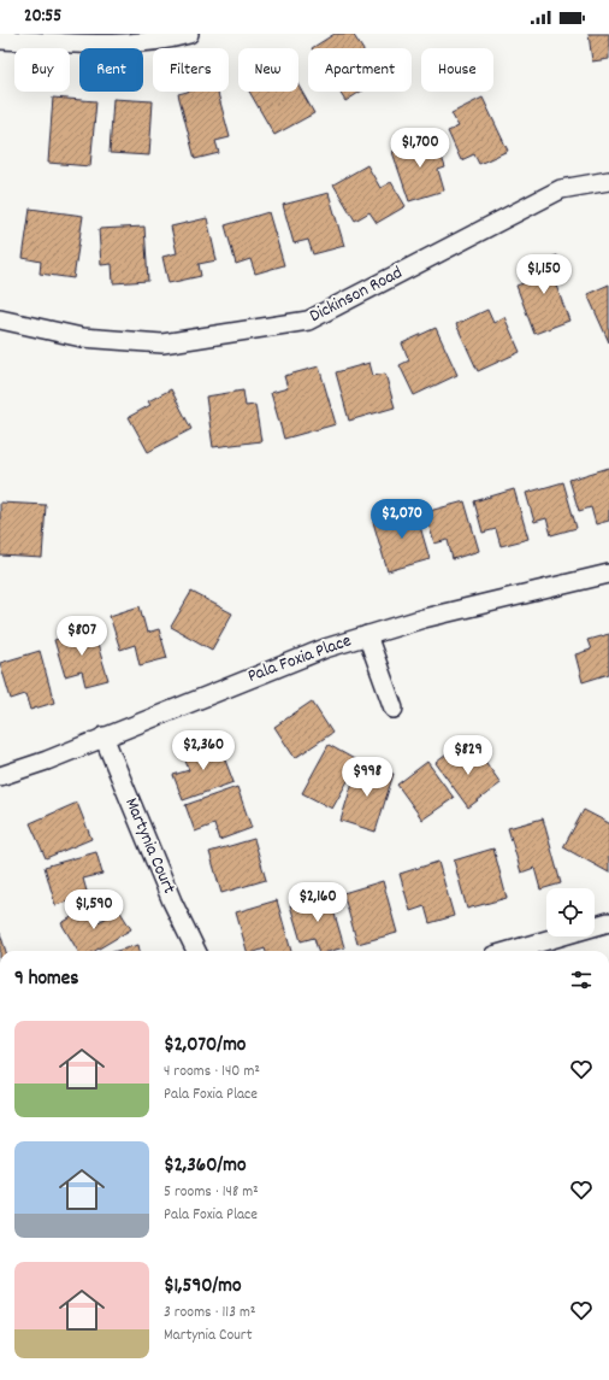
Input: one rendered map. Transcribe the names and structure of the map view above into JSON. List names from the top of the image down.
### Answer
{
  "streets": {
    "street": ["Dickinson Road", "Pala Foxia Place", "Martynia Court"]
  },
  "crossings": [
    ["Pala Foxia Place", "Martynia Court"]
  ],
  "page": {
    "status": "20:55",
    "chip": [
      "Buy",
      "Rent",
      "Filters",
      "New",
      "Apartment",
      "House"
    ],
    "price": [
      "$1,700",
      "$1,150",
      "$2,070",
      "$807",
      "$2,360",
      "$829",
      "$998",
      "$2,160",
      "$1,590"
    ],
    "heading": "9 homes",
    "list": [
      {
        "name": "$2,070/mo",
        "note": "4 rooms · 140 m² · Pala Foxia Place"
      },
      {
        "name": "$2,360/mo",
        "note": "5 rooms · 148 m² · Pala Foxia Place"
      },
      {
        "name": "$1,590/mo",
        "note": "3 rooms · 113 m² · Martynia Court"
      }
    ]
  }
}
